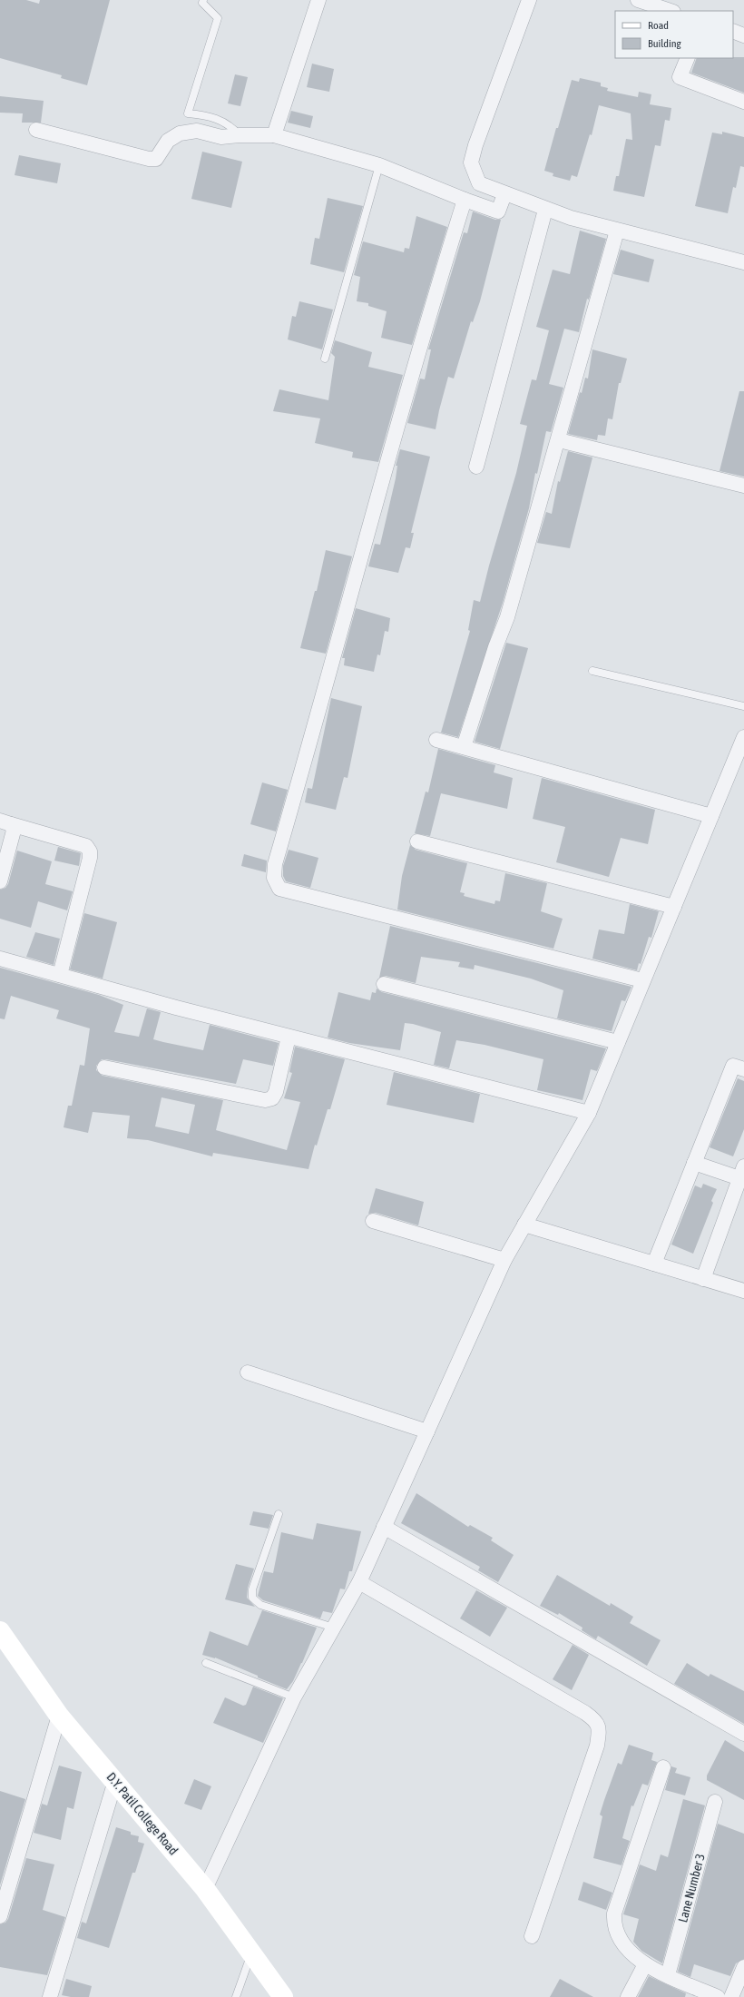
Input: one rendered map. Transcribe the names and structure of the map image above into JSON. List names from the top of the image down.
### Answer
{
  "streets": {
    "street": ["D.Y. Patil College Road", "Lane Number 3"]
  },
  "legend": ["Road", "Building"]
}
